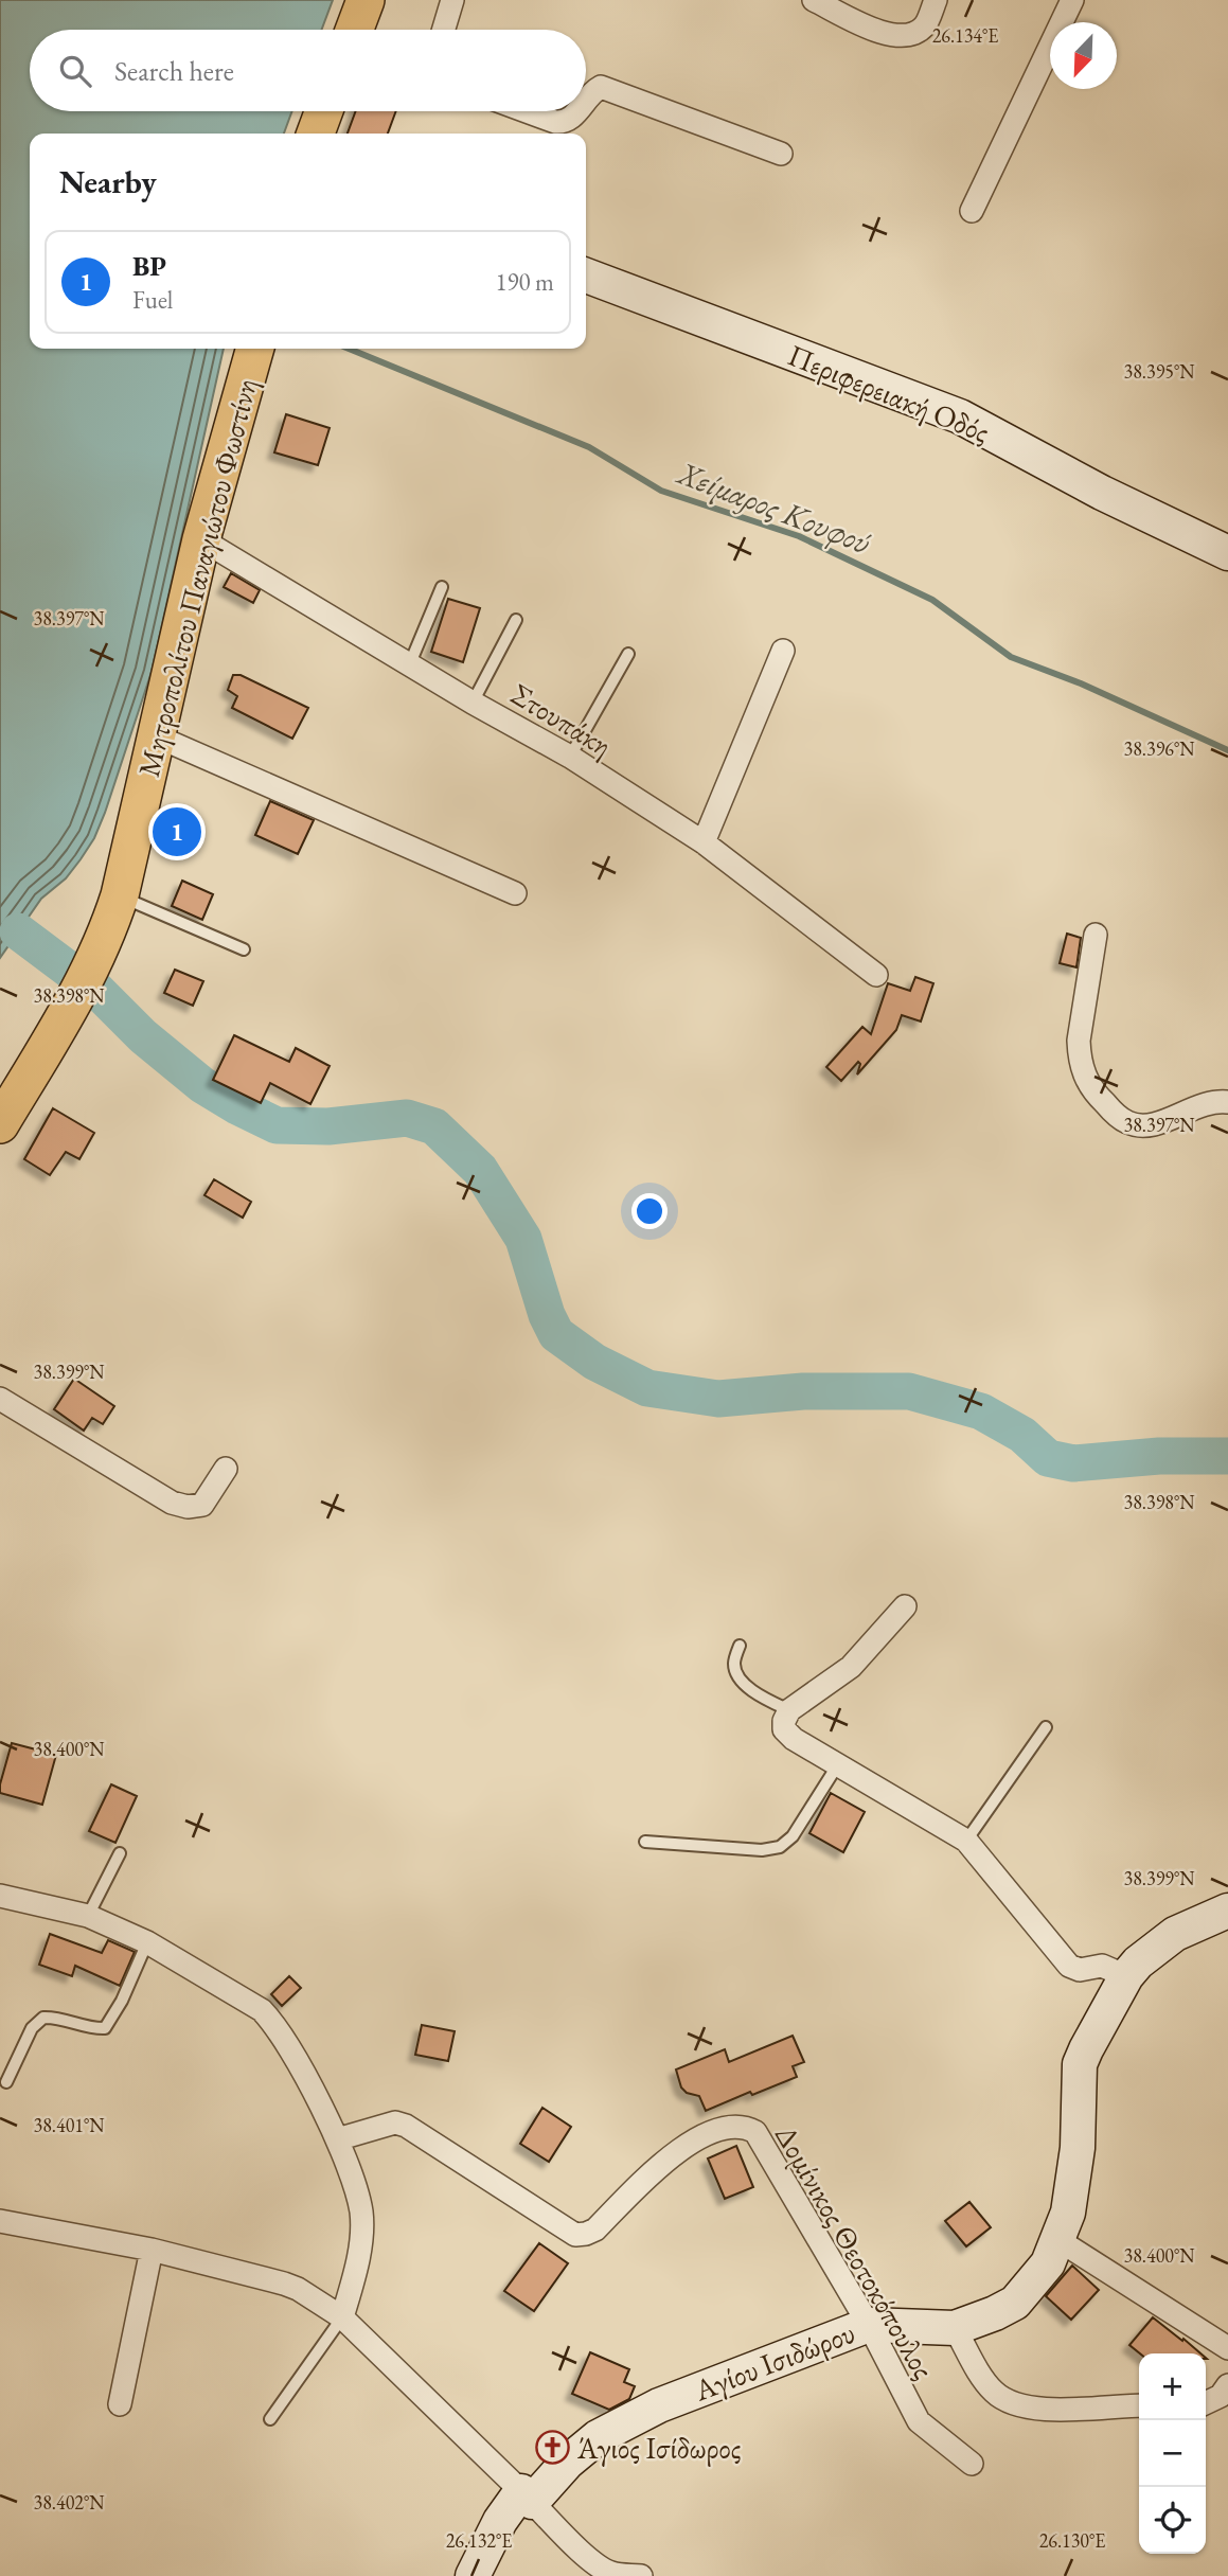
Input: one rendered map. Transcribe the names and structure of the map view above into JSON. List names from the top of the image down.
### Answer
{
  "streets": {
    "main road": ["Μητροπολίτου Παναγιώτου Φωστίνη"],
    "street": [
      "Περιφερειακή Οδός",
      "Στουπάκη",
      "Δομίνικος Θεοτοκόπουλος",
      "Αγίου Ισιδώρου"
    ]
  },
  "crossings": [
    ["Μητροπολίτου Παναγιώτου Φωστίνη", "Στουπάκη"],
    ["Δομίνικος Θεοτοκόπουλος", "Αγίου Ισιδώρου"]
  ],
  "water": ["Χείμαρος Κουφού"],
  "places": {
    "church": ["Άγιος Ισίδωρος"]
  },
  "north": "bottom left",
  "page": {
    "search": "Search here",
    "heading": "Nearby",
    "list": [
      {
        "mark": "1",
        "name": "BP",
        "note": "Fuel",
        "value": "190 m"
      }
    ],
    "pins": "1",
    "map_buttons": ["+", "−"]
  },
  "coordinates": [
    "26.134°E",
    "38.395°N",
    "38.397°N",
    "38.396°N",
    "38.398°N",
    "38.399°N",
    "38.400°N",
    "38.401°N",
    "38.402°N",
    "26.132°E",
    "26.130°E"
  ]
}
